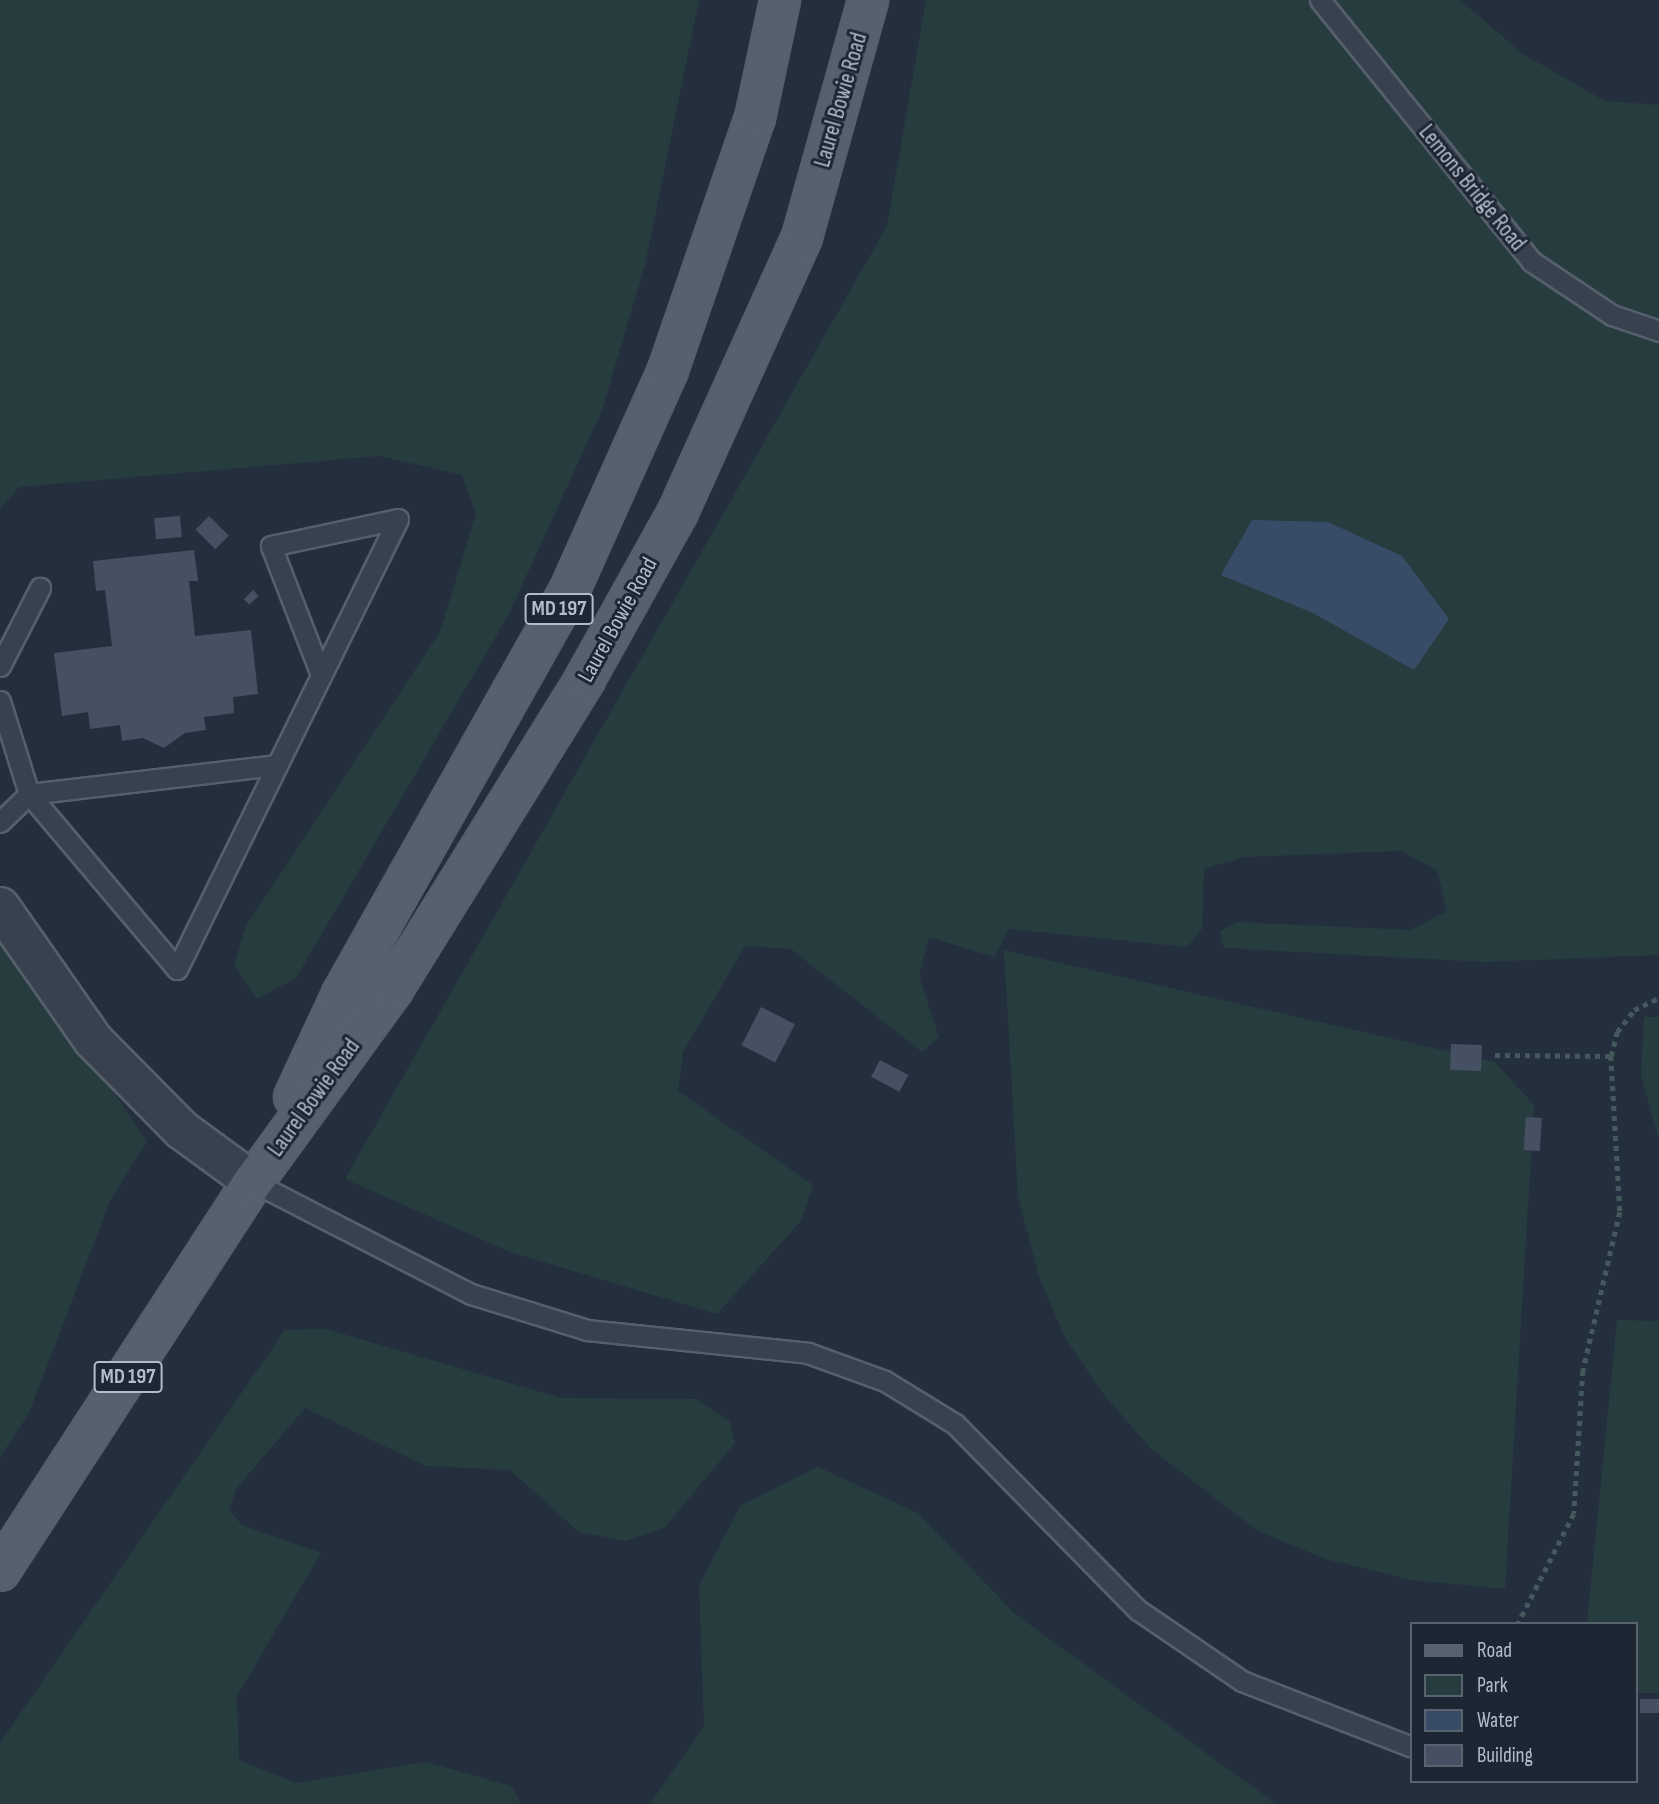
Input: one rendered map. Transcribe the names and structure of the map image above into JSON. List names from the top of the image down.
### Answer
{
  "streets": {
    "main road": ["Laurel Bowie Road", "MD 197"],
    "lane": ["Lemons Bridge Road"]
  },
  "legend": [
    "Road",
    "Park",
    "Water",
    "Building"
  ]
}
